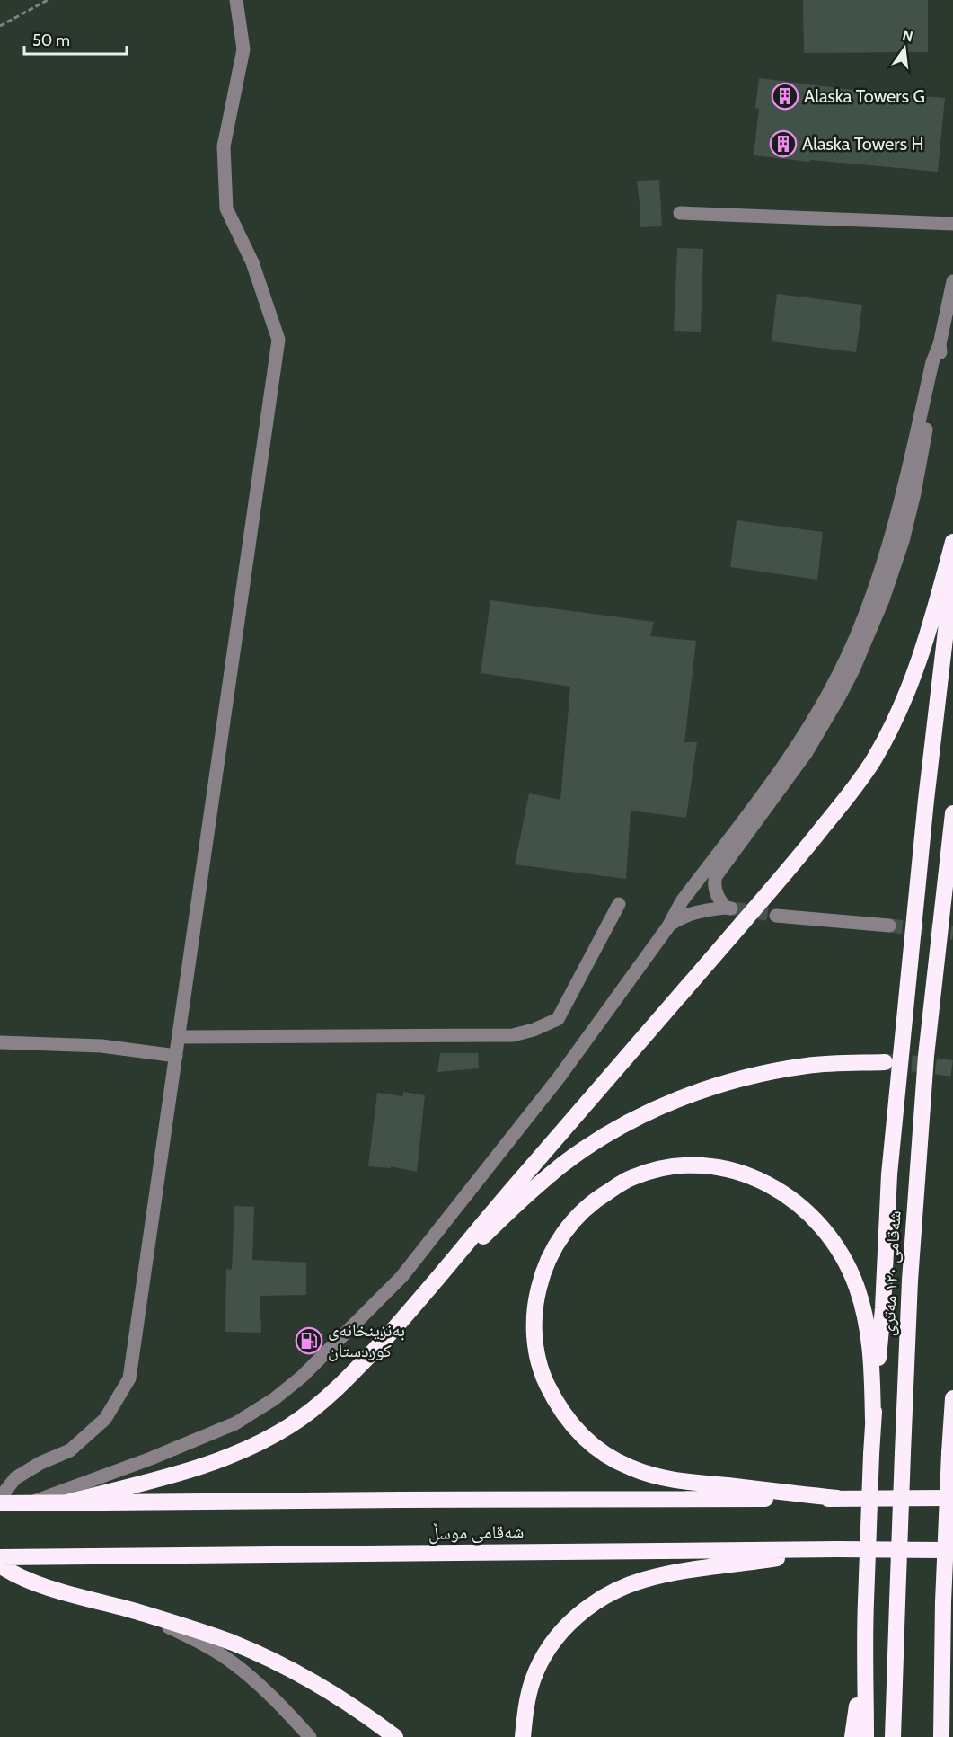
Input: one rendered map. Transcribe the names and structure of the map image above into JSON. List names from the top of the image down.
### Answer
{
  "streets": {
    "highway": ["شەقامی ١٢٠ مەتری", "شەقامی موسڵ"]
  },
  "places": {
    "building": ["Alaska Towers G", "Alaska Towers H"],
    "fuel station": ["بەنزینخانەی کوردستان"]
  },
  "scale_bar": "50 m",
  "north": "top"
}
